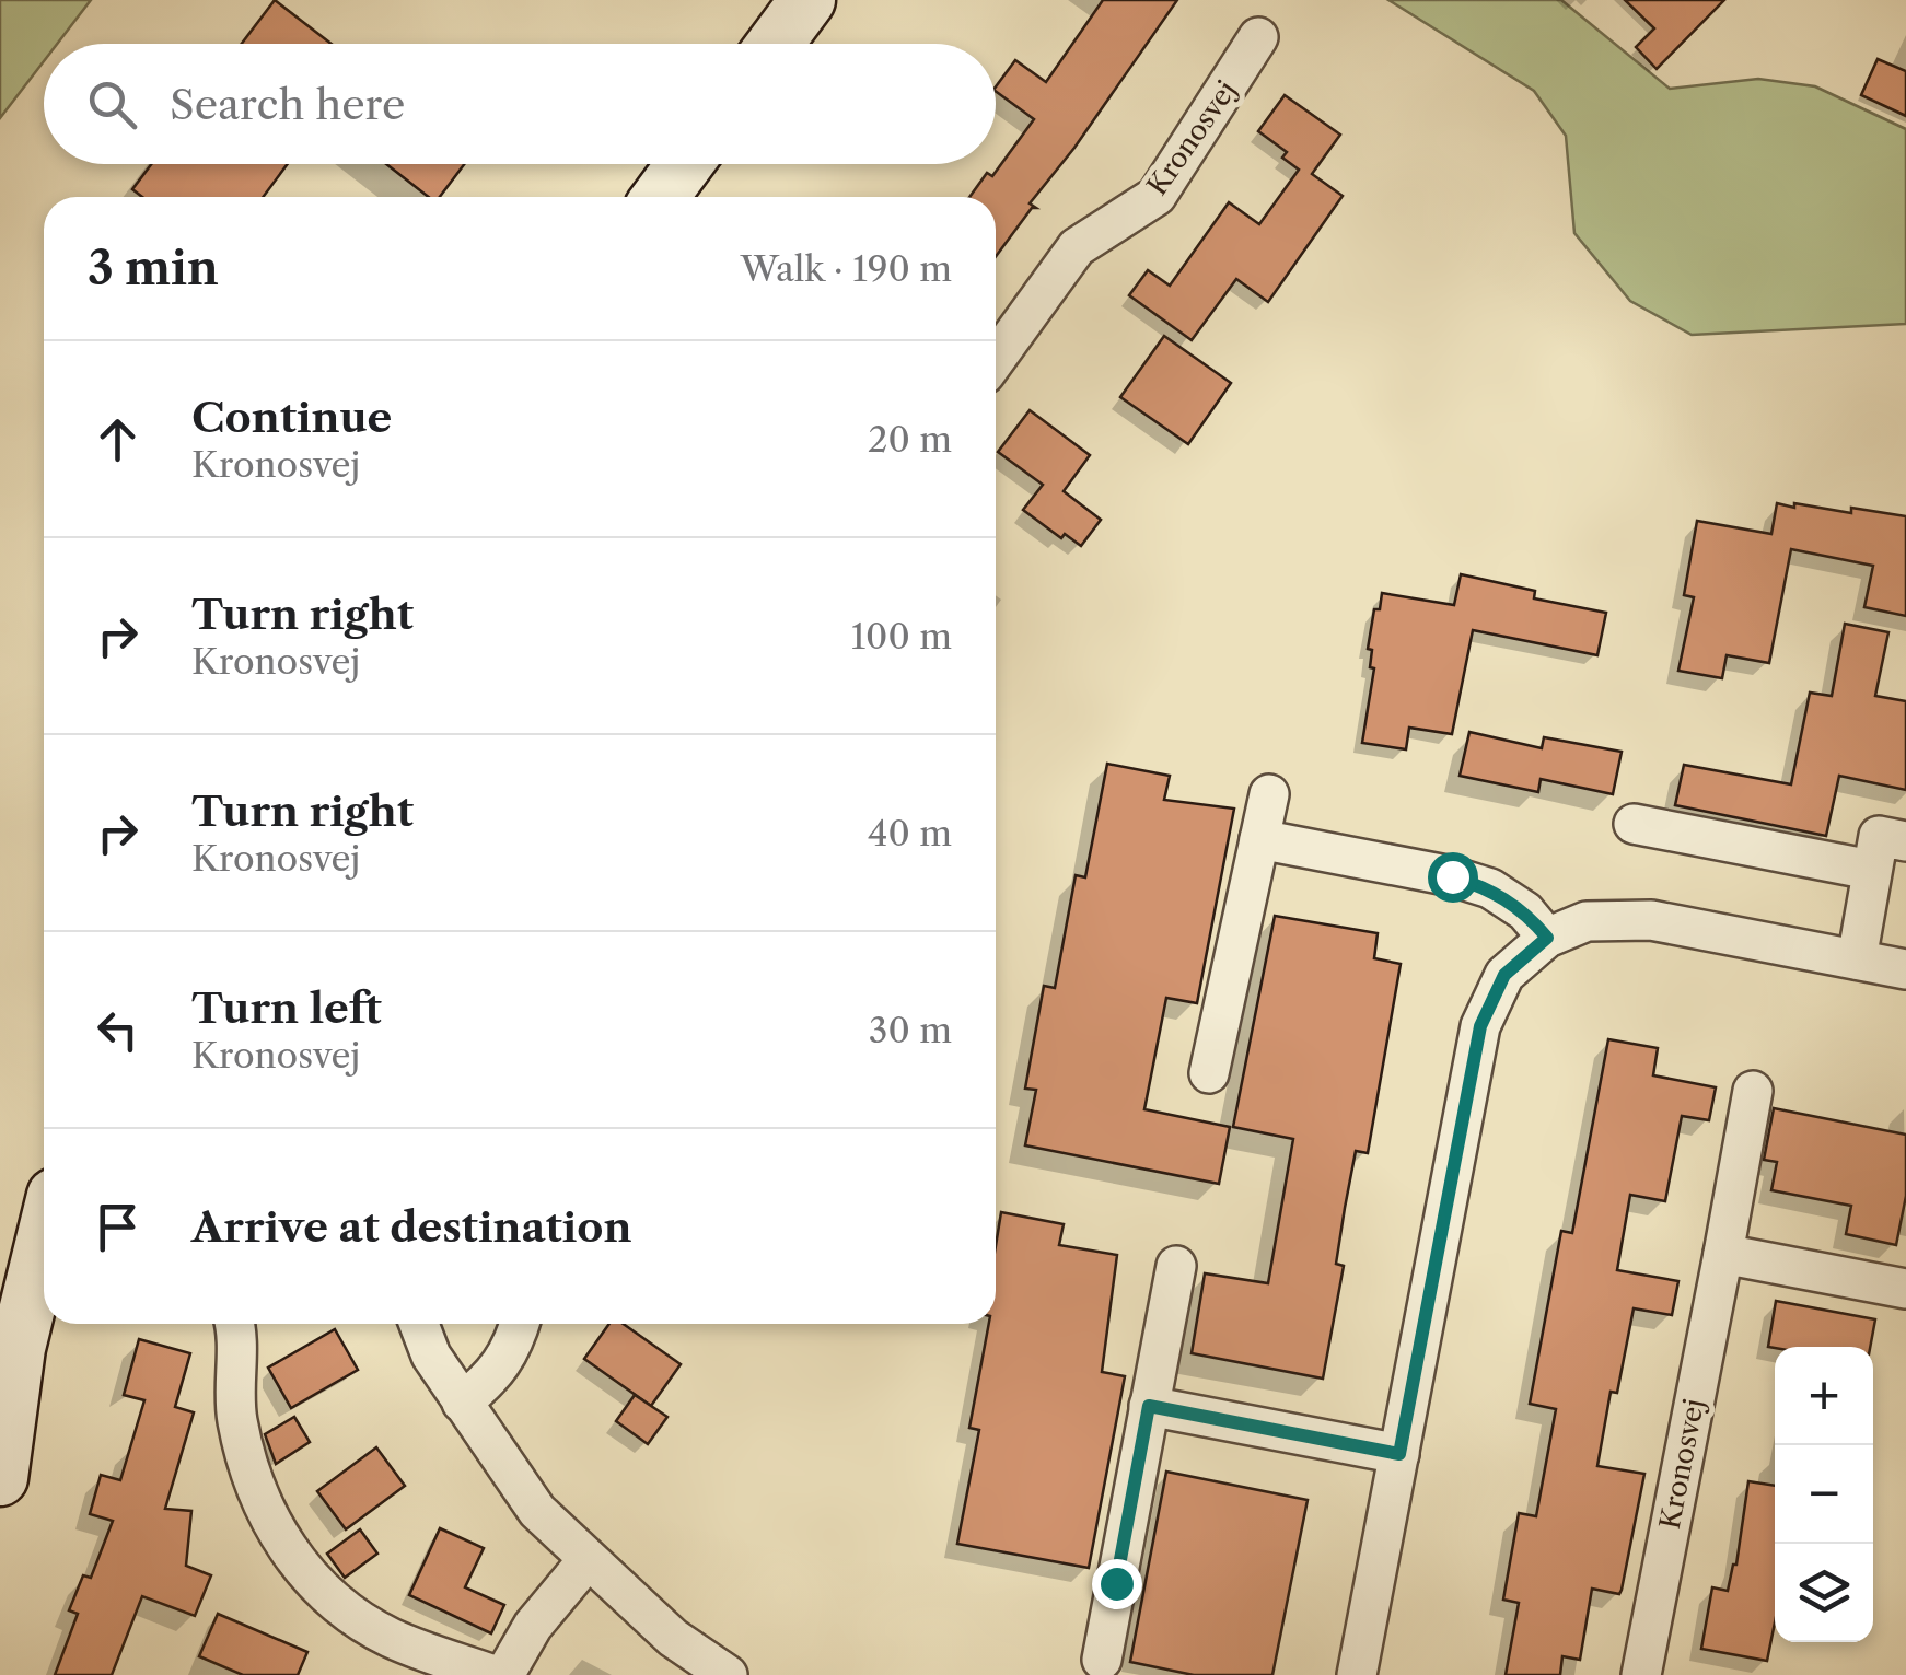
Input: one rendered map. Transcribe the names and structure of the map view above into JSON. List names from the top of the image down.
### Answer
{
  "streets": {
    "street": ["Kronosvej"]
  },
  "page": {
    "search": "Search here",
    "heading": ["3 min", "Walk · 190 m"],
    "list": [
      ["Continue", "Kronosvej", "20 m"],
      ["Turn right", "Kronosvej", "100 m"],
      ["Turn right", "Kronosvej", "40 m"],
      ["Turn left", "Kronosvej", "30 m"],
      "Arrive at destination"
    ],
    "map_buttons": ["+", "−"]
  }
}
